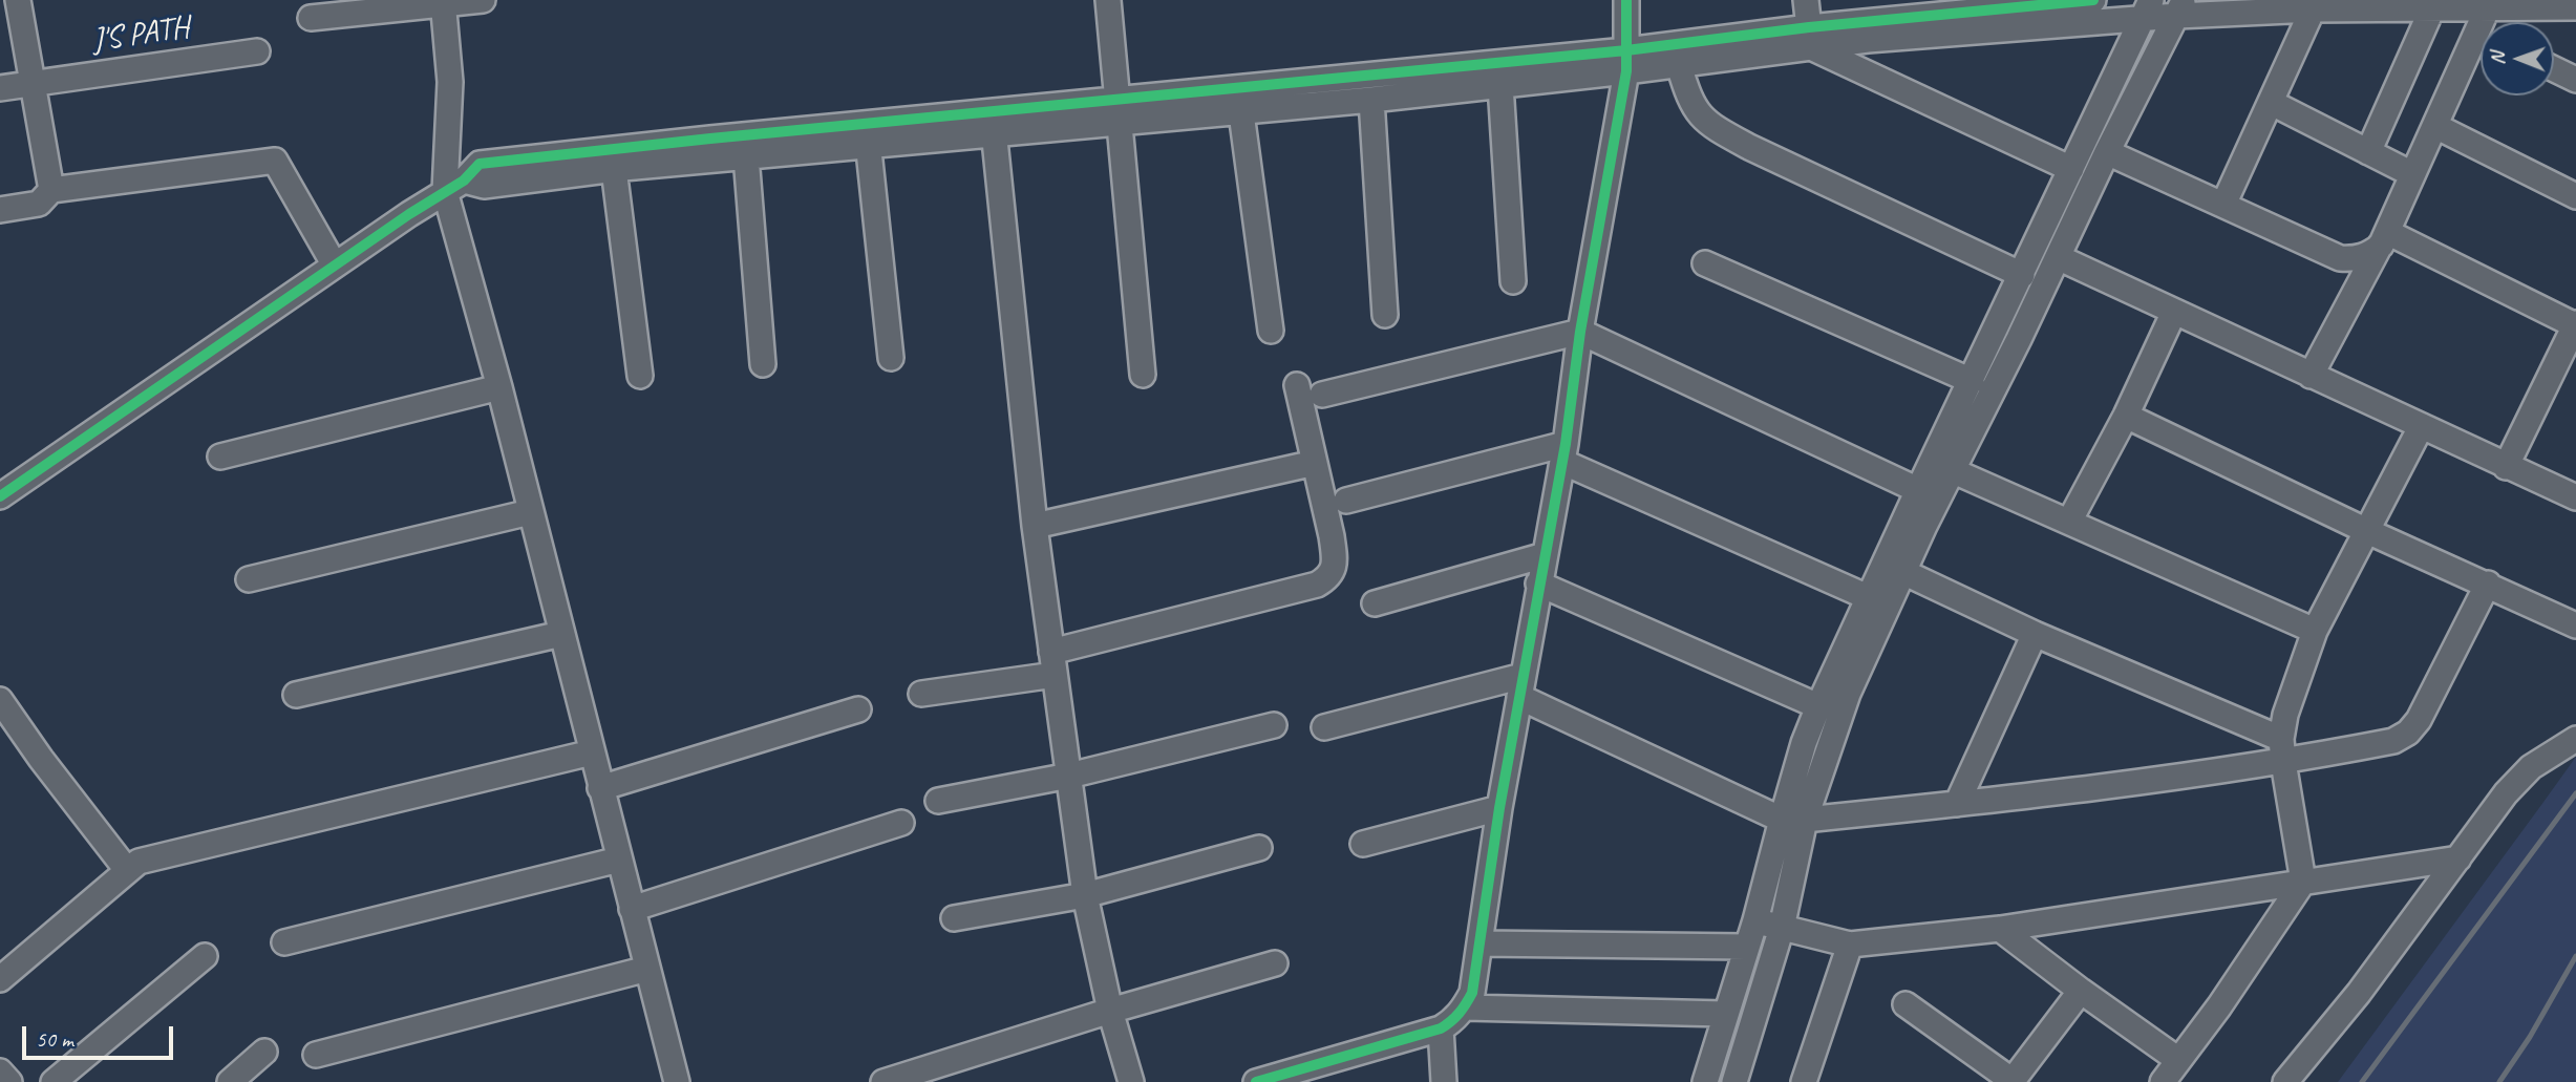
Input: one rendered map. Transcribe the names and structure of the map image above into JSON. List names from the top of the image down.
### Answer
{
  "streets": {
    "street": ["J'S PATH"]
  },
  "scale_bar": "50 m",
  "north": "left"
}
